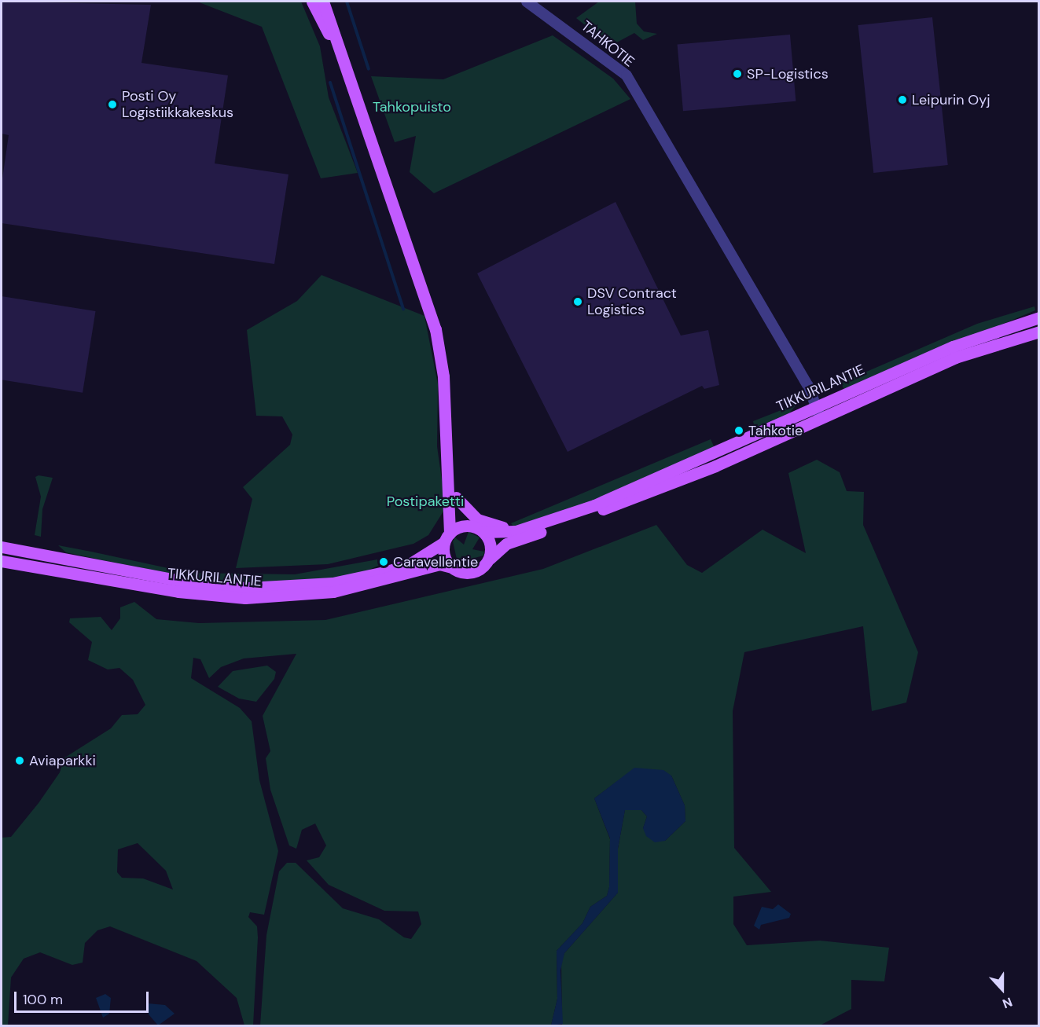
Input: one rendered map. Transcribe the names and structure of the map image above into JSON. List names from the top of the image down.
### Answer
{
  "streets": {
    "main road": ["TIKKURILANTIE"],
    "street": ["TAHKOTIE"]
  },
  "crossings": [
    ["TAHKOTIE", "TIKKURILANTIE"]
  ],
  "parks": ["Tahkopuisto", "Postipaketti"],
  "places": [
    "SP-Logistics",
    "Leipurin Oyj",
    "Posti Oy Logistiikkakeskus",
    "DSV Contract Logistics",
    "Tahkotie",
    "Caravellentie",
    "Aviaparkki"
  ],
  "scale_bar": "100 m",
  "north": "bottom"
}
